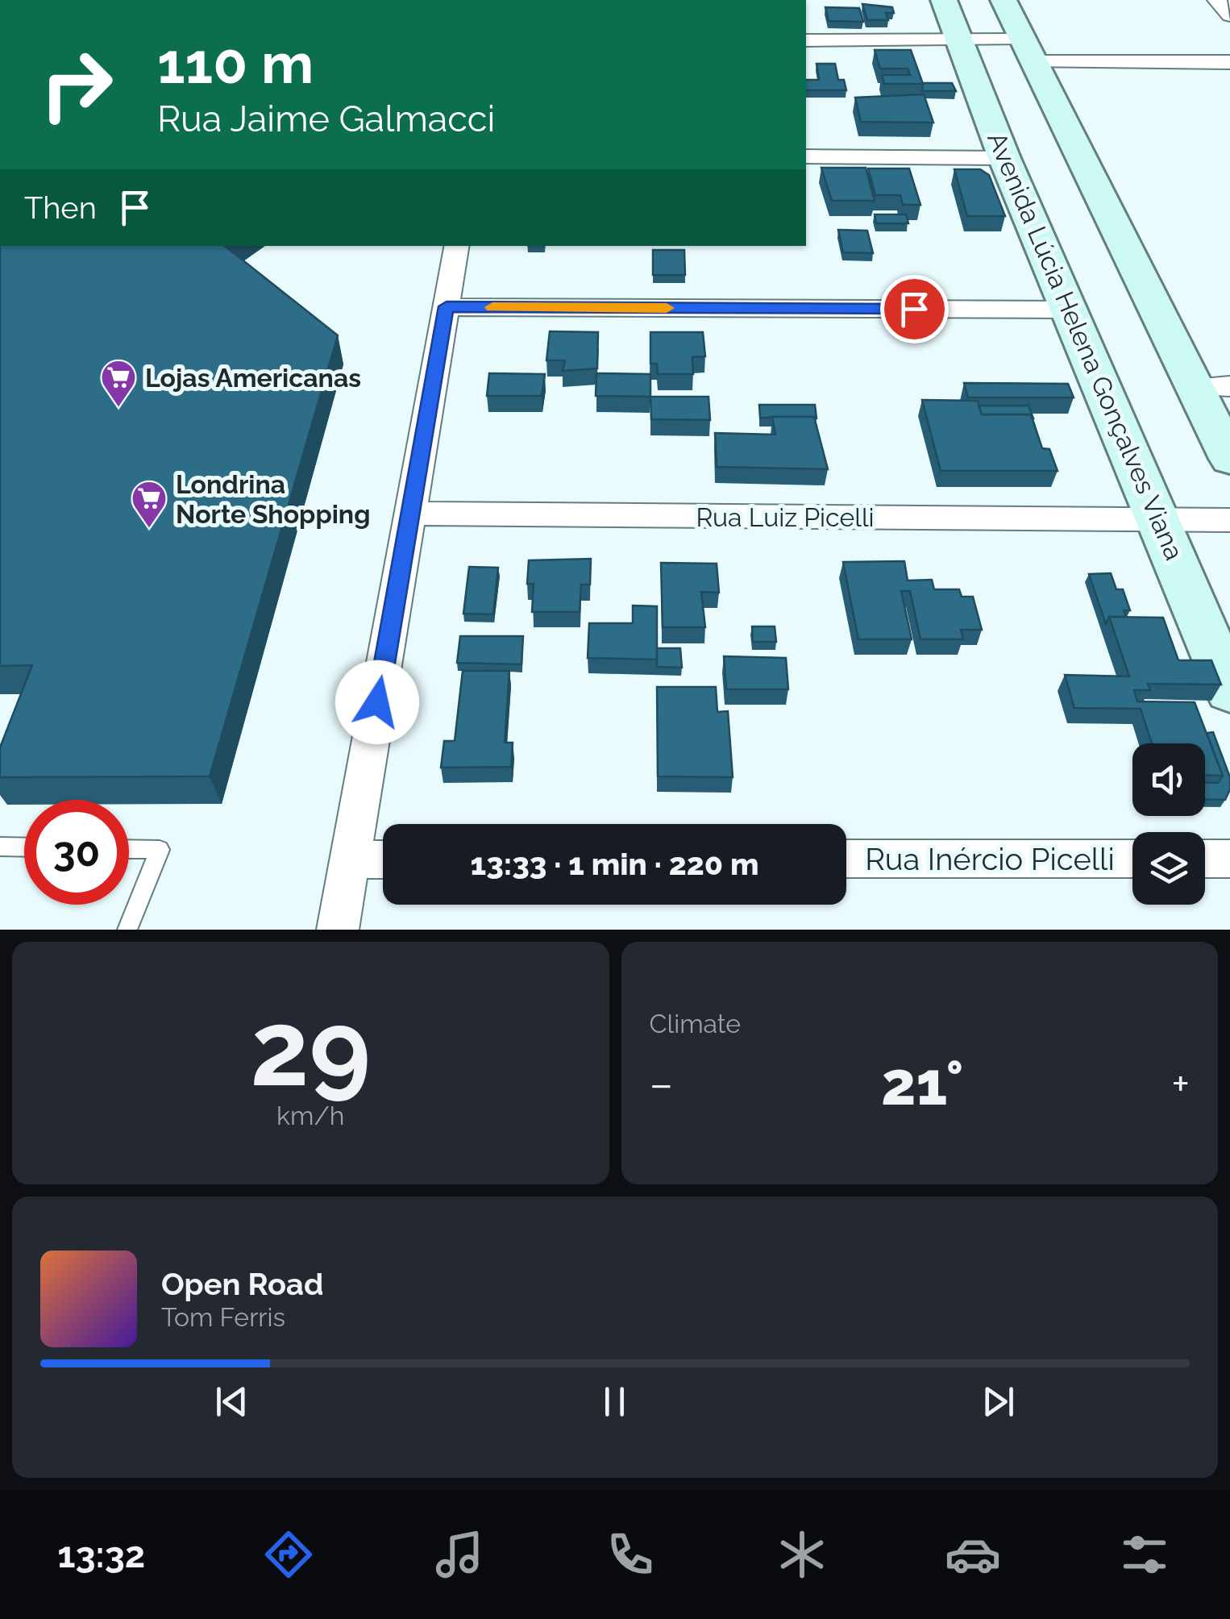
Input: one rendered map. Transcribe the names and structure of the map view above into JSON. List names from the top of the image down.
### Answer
{
  "streets": {
    "street": ["Avenida Lúcia Helena Gonçalves Viana", "Rua Luiz Picelli", "Rua Inércio Picelli"]
  },
  "crossings": [
    ["Avenida Lúcia Helena Gonçalves Viana", "Rua Luiz Picelli"]
  ],
  "places": {
    "supermarket": ["Lojas Americanas", "Londrina Norte Shopping"]
  },
  "page": {
    "turn": ["110 m", "Rua Jaime Galmacci"],
    "then": "Then",
    "limit": "30",
    "trip": "13:33 · 1 min · 220 m",
    "tile": [
      ["29", "km/h"],
      "Climate"
    ],
    "heat": ["−", "21°", "+"],
    "song": ["Open Road", "Tom Ferris"],
    "tabs": "13:32"
  }
}
